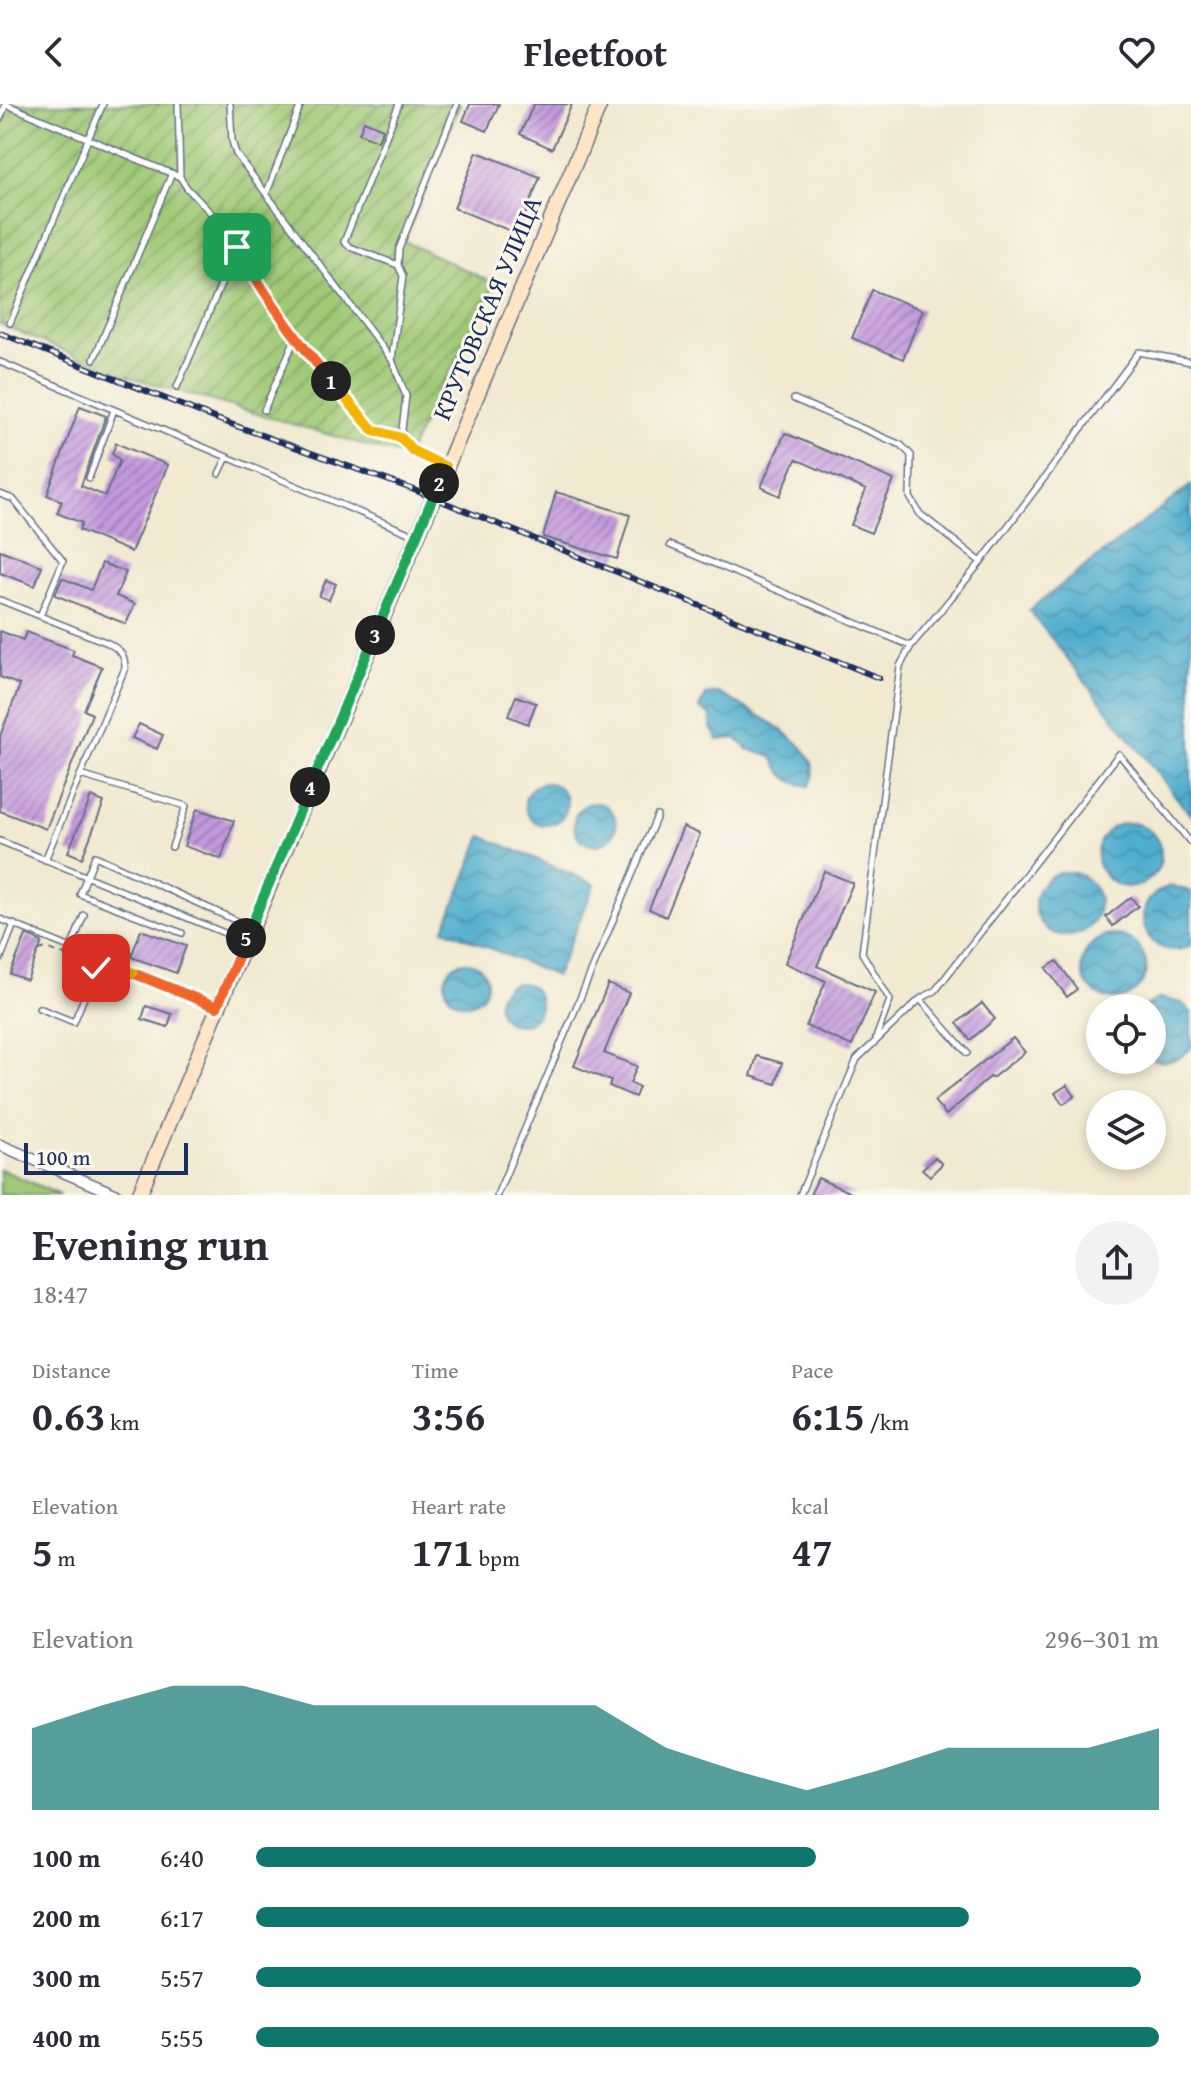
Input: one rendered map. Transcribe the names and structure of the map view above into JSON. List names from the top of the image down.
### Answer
{
  "streets": {
    "street": ["КРУТОВСКАЯ УЛИЦА"]
  },
  "scale_bar": "100 m",
  "page": {
    "header": "Fleetfoot",
    "pins": [
      "1",
      "2",
      "3",
      "4",
      "5"
    ],
    "scale": "100 m",
    "heading": ["Evening run", "18:47"],
    "stats": [
      ["Distance", "0.63 km"],
      ["Time", "3:56"],
      ["Pace", "6:15 /km"],
      ["Elevation", "5 m"],
      ["Heart rate", "171 bpm"],
      ["kcal", "47"]
    ],
    "chart": ["Elevation", "296–301 m"],
    "list": [
      {
        "name": "100 m",
        "note": "6:40"
      },
      {
        "name": "200 m",
        "note": "6:17"
      },
      {
        "name": "300 m",
        "note": "5:57"
      },
      {
        "name": "400 m",
        "note": "5:55"
      }
    ]
  }
}
